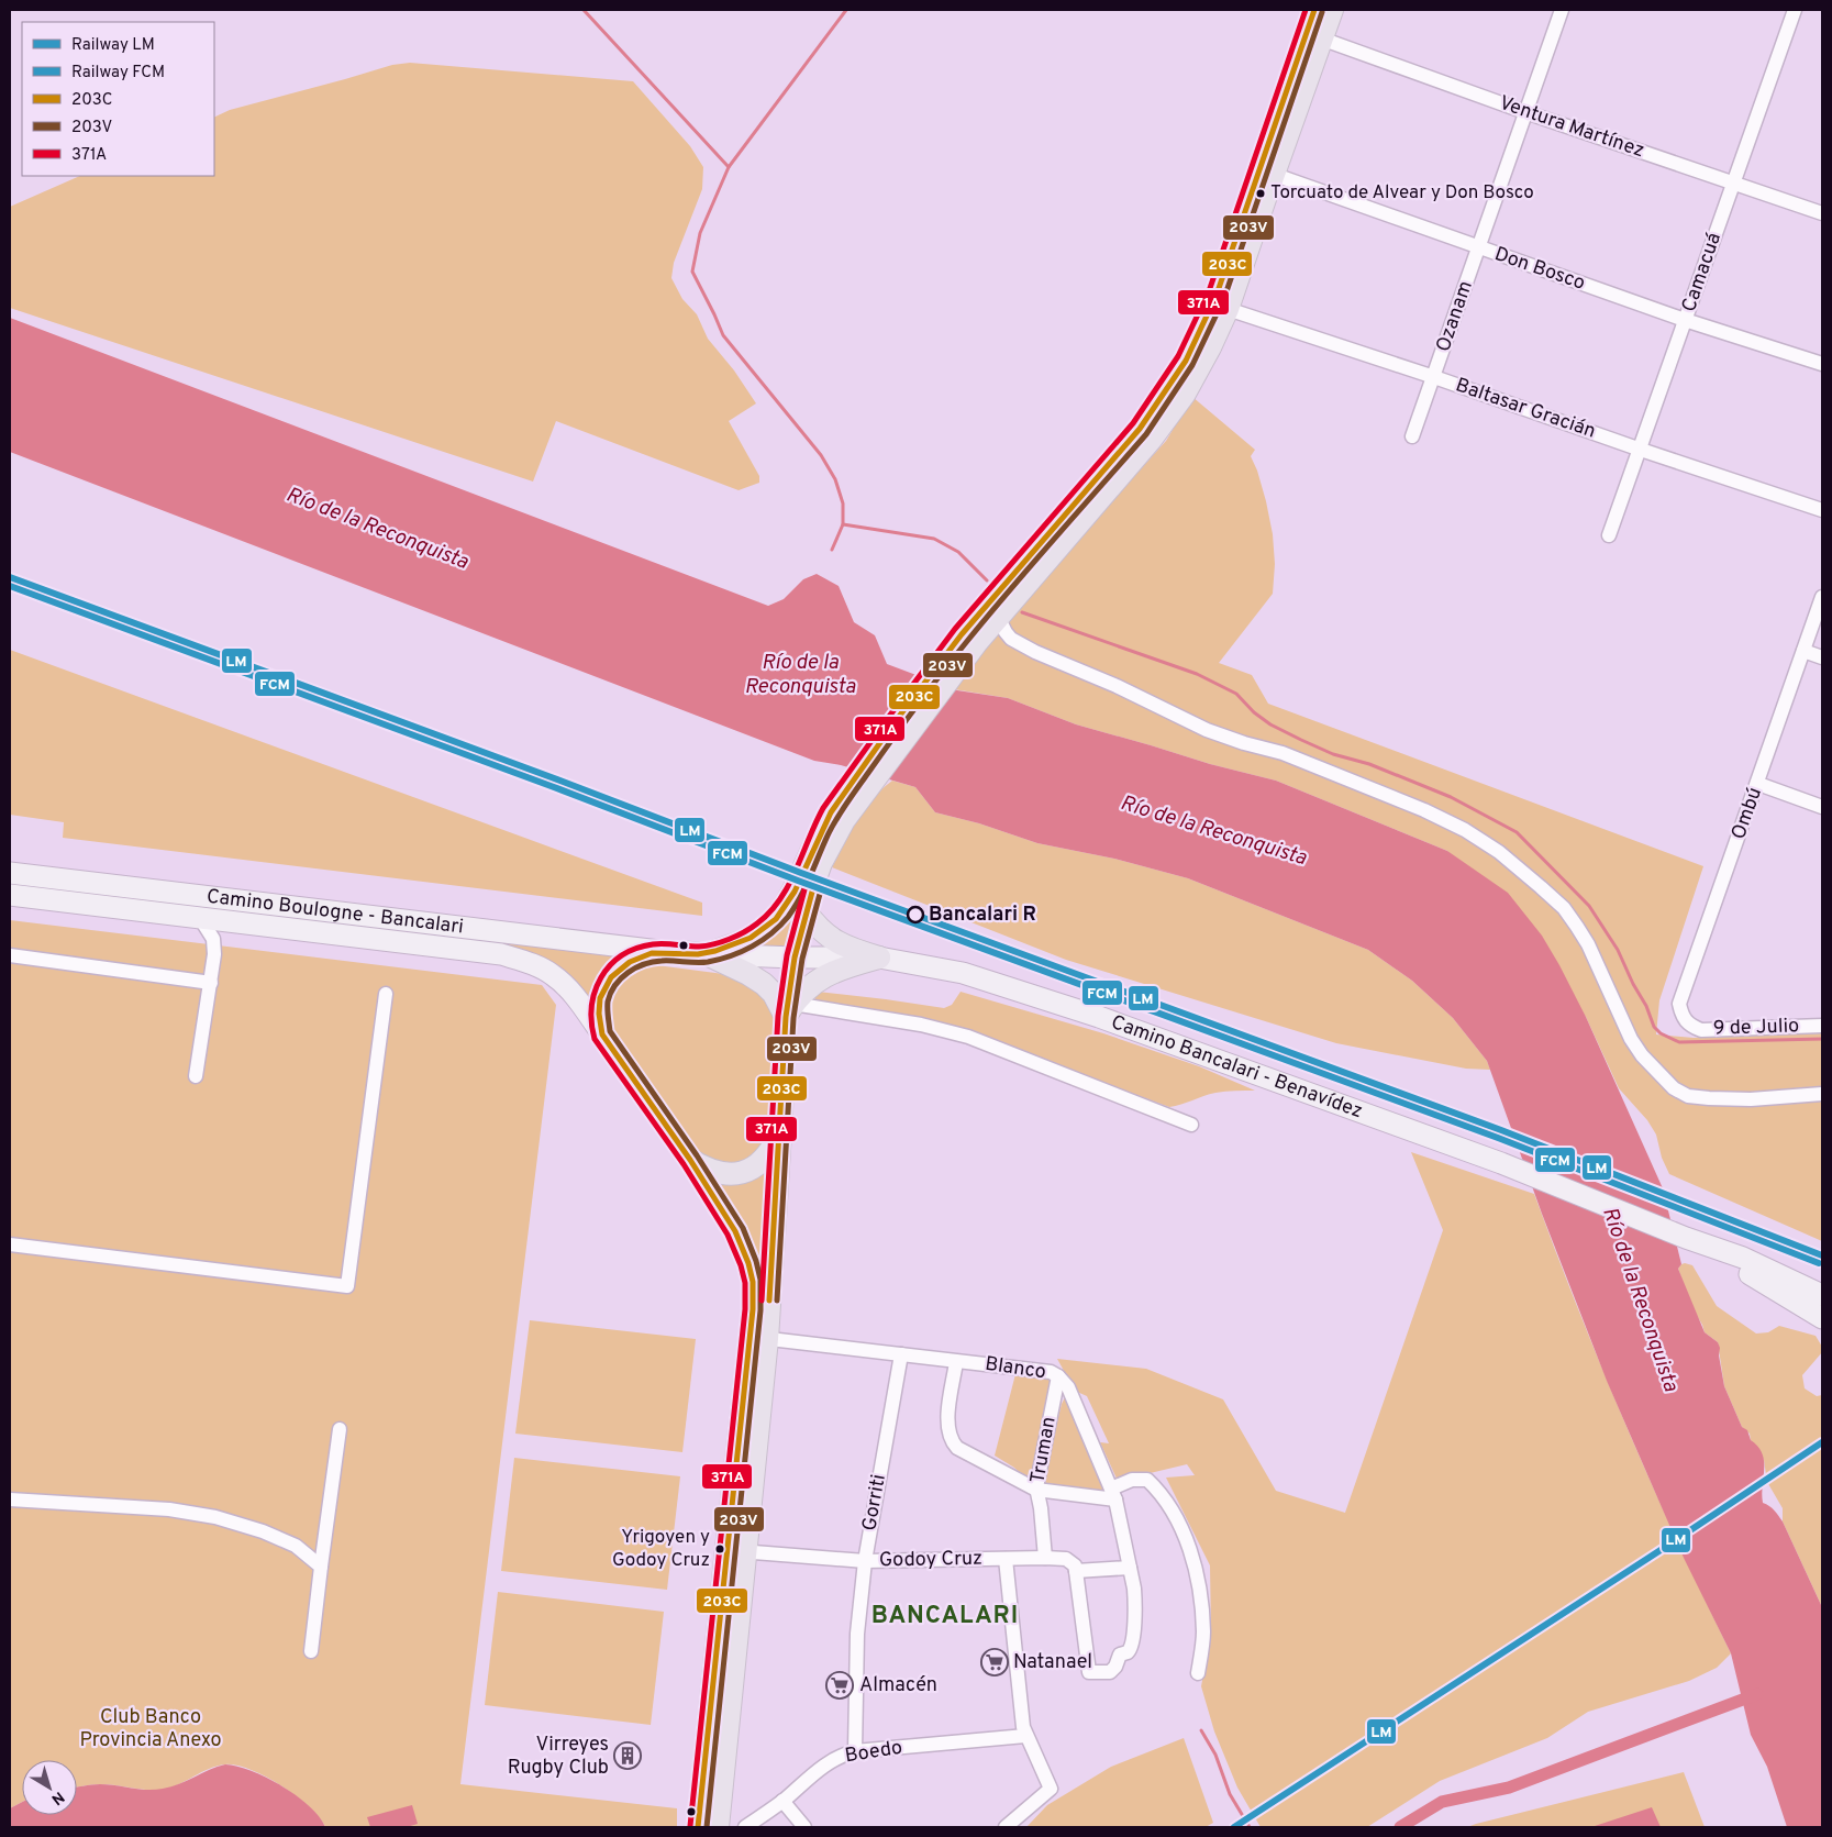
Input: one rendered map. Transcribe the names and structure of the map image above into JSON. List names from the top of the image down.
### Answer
{
  "streets": {
    "main road": ["Camino Boulogne - Bancalari", "Camino Bancalari - Benavídez"],
    "street": [
      "Ventura Martínez",
      "Don Bosco",
      "Camacuá",
      "Ozanam",
      "Baltasar Gracián",
      "Ombú",
      "9 de Julio",
      "Blanco",
      "Truman",
      "Gorriti",
      "Godoy Cruz",
      "Boedo"
    ]
  },
  "crossings": [
    ["Ventura Martínez", "Camacuá"],
    ["Ventura Martínez", "Ozanam"],
    ["Don Bosco", "Camacuá"],
    ["Don Bosco", "Ozanam"],
    ["Camacuá", "Baltasar Gracián"],
    ["Ozanam", "Baltasar Gracián"],
    ["Ombú", "9 de Julio"],
    ["Blanco", "Truman"],
    ["Blanco", "Gorriti"],
    ["Blanco", "Godoy Cruz"],
    ["Truman", "Godoy Cruz"],
    ["Gorriti", "Godoy Cruz"],
    ["Gorriti", "Boedo"]
  ],
  "districts": ["BANCALARI"],
  "water": ["Río de la Reconquista"],
  "parks": ["Club Banco Provincia Anexo"],
  "places": {
    "other": ["Torcuato de Alvear y Don Bosco", "Bancalari R", "Yrigoyen y Godoy Cruz"],
    "supermarket": ["Natanael", "Almacén"],
    "building": ["Virreyes Rugby Club"]
  },
  "lines": [
    "transit line 203C",
    "transit line 371A",
    "transit line 203V",
    "rail line LM",
    "rail line FCM"
  ],
  "legend": [
    "Railway LM",
    "Railway FCM",
    "203C",
    "203V",
    "371A"
  ],
  "north": "bottom right"
}
